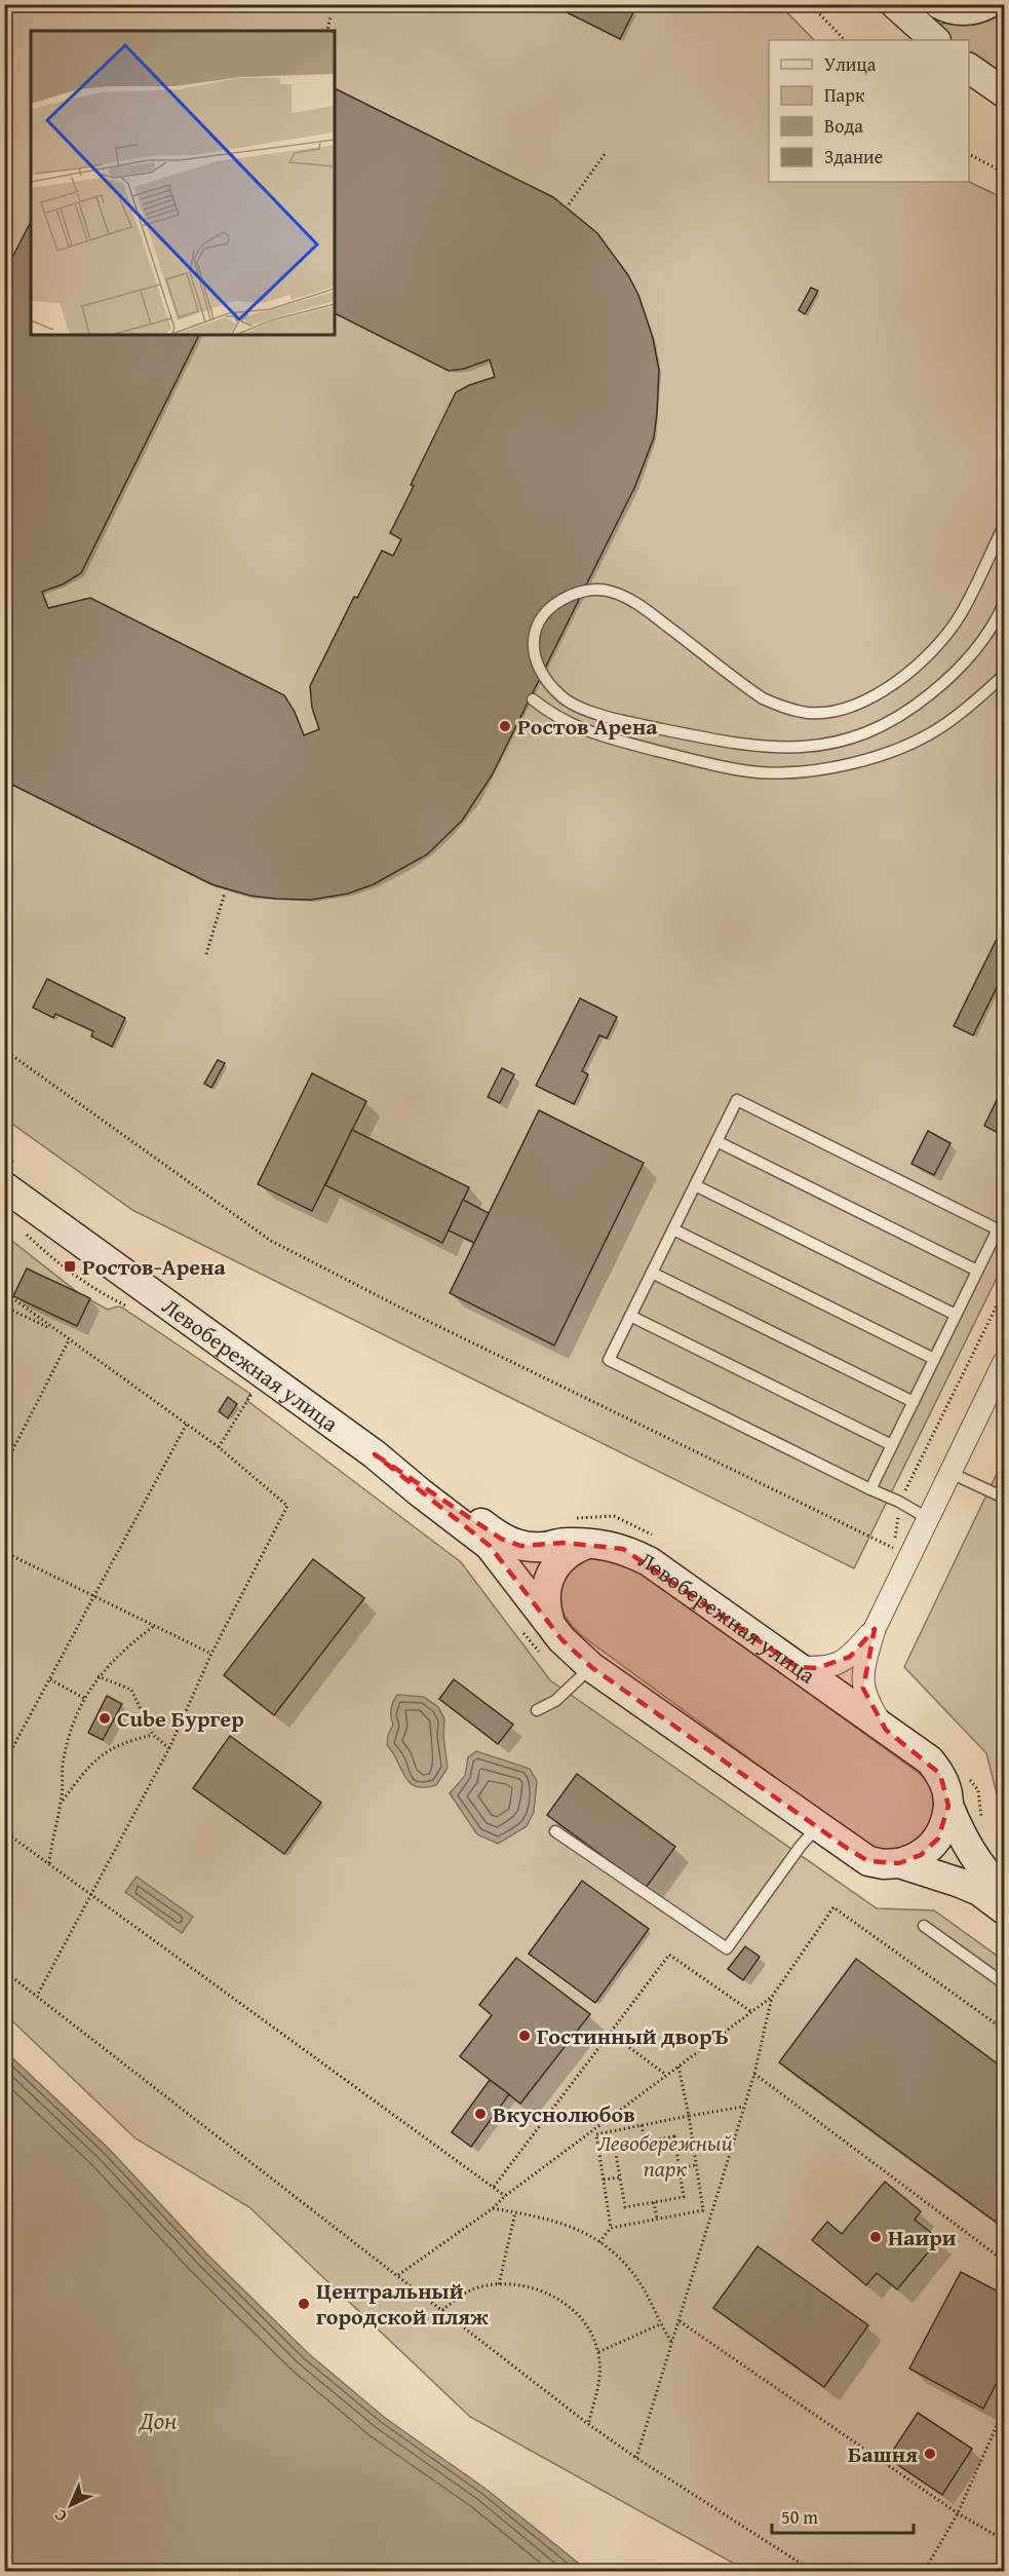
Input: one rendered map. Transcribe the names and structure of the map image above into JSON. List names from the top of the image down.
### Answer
{
  "streets": {
    "main road": ["Левобережная улица"]
  },
  "water": ["Дон"],
  "parks": ["Левобережный парк"],
  "places": {
    "other": [
      "Ростов Арена",
      "Cube Бургер",
      "Гостинный дворЪ",
      "Вкуснолюбов",
      "Наири",
      "Центральный городской пляж",
      "Башня"
    ],
    "transit": ["Ростов-Арена"]
  },
  "legend": [
    "Улица",
    "Парк",
    "Вода",
    "Здание"
  ],
  "scale_bar": "50 m",
  "north": "bottom left"
}
